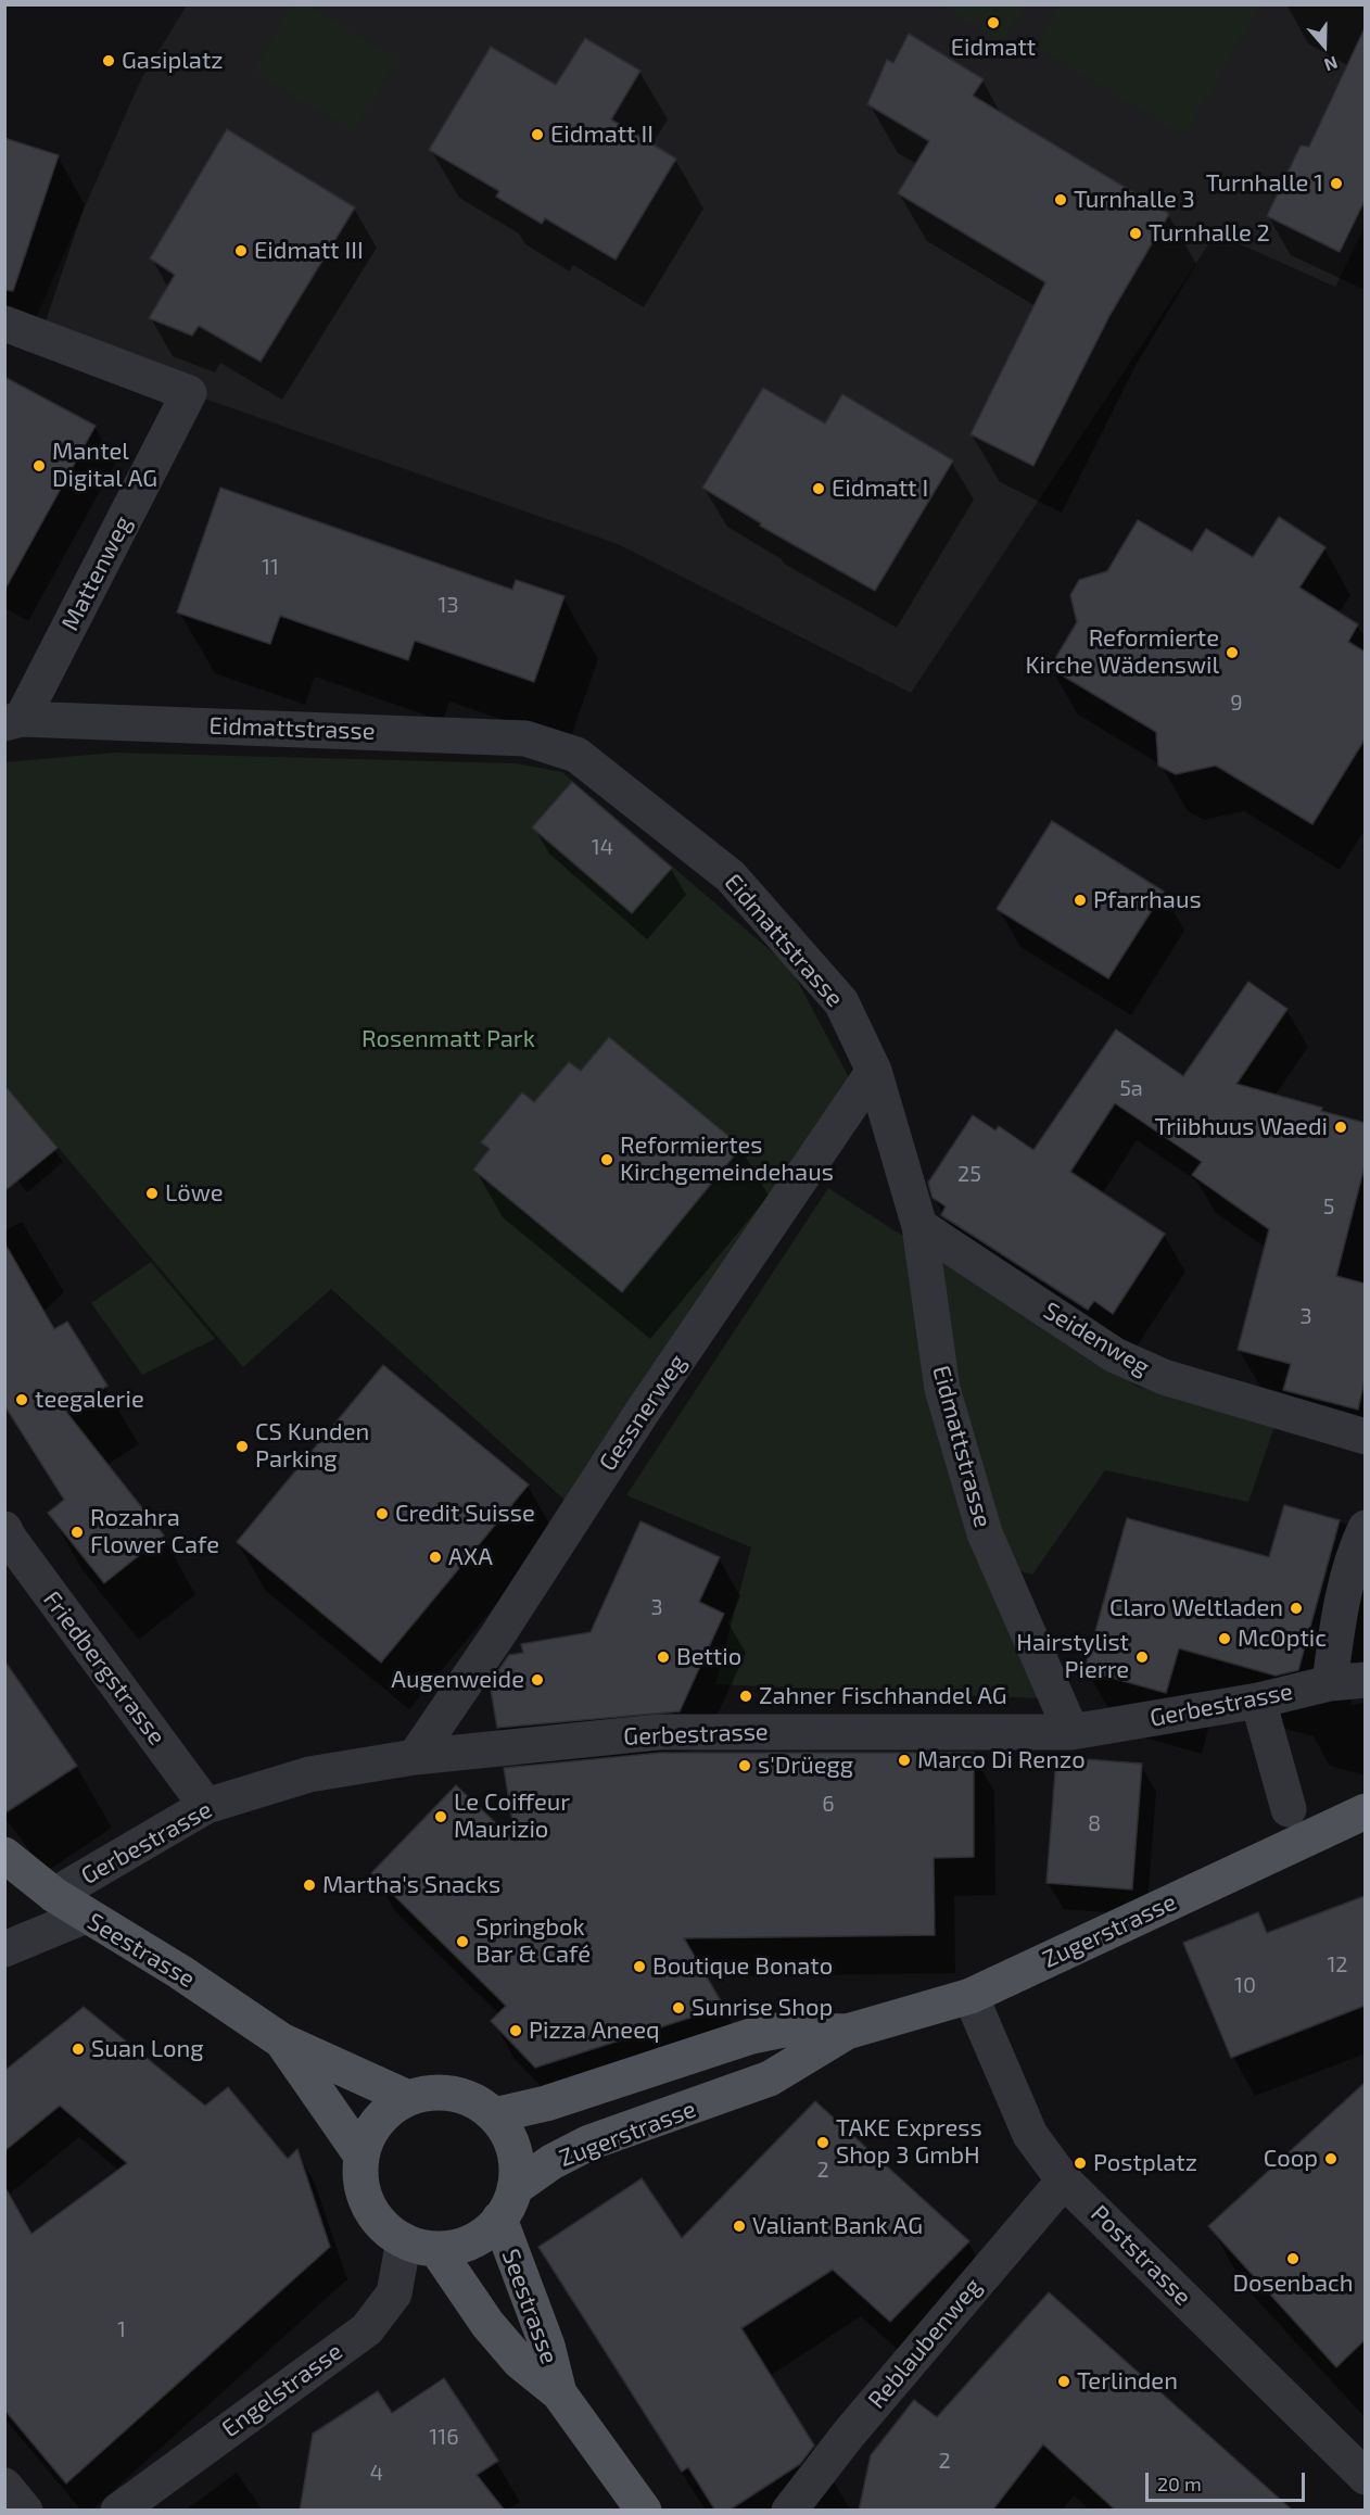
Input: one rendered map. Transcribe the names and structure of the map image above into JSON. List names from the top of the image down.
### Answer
{
  "streets": {
    "main road": ["Zugerstrasse", "Seestrasse"],
    "street": [
      "Mattenweg",
      "Eidmattstrasse",
      "Seidenweg",
      "Gessnerweg",
      "Friedbergstrasse",
      "Gerbestrasse",
      "Poststrasse",
      "Reblaubenweg",
      "Engelstrasse"
    ]
  },
  "crossings": [
    ["Mattenweg", "Eidmattstrasse"],
    ["Eidmattstrasse", "Seidenweg"],
    ["Eidmattstrasse", "Gessnerweg"],
    ["Eidmattstrasse", "Gerbestrasse"],
    ["Gessnerweg", "Gerbestrasse"],
    ["Friedbergstrasse", "Gerbestrasse"],
    ["Gerbestrasse", "Seestrasse"],
    ["Zugerstrasse", "Seestrasse"],
    ["Zugerstrasse", "Poststrasse"],
    ["Zugerstrasse", "Engelstrasse"],
    ["Seestrasse", "Engelstrasse"],
    ["Poststrasse", "Reblaubenweg"]
  ],
  "parks": ["Rosenmatt Park"],
  "places": [
    "Eidmatt",
    "Gasiplatz",
    "Eidmatt II",
    "Turnhalle 1",
    "Turnhalle 3",
    "Turnhalle 2",
    "Eidmatt III",
    "Mantel Digital AG",
    "Eidmatt I",
    "Reformierte Kirche Wädenswil",
    "Pfarrhaus",
    "Triibhuus Waedi",
    "Reformiertes Kirchgemeindehaus",
    "Löwe",
    "teegalerie",
    "CS Kunden Parking",
    "Credit Suisse",
    "Rozahra Flower Cafe",
    "AXA",
    "Claro Weltladen",
    "McOptic",
    "Bettio",
    "Hairstylist Pierre",
    "Augenweide",
    "Zahner Fischhandel AG",
    "Marco Di Renzo",
    "s'Drüegg",
    "Le Coiffeur Maurizio",
    "Martha's Snacks",
    "Springbok Bar & Café",
    "Boutique Bonato",
    "Sunrise Shop",
    "Pizza Aneeq",
    "Suan Long",
    "TAKE Express Shop 3 GmbH",
    "Coop",
    "Postplatz",
    "Valiant Bank AG",
    "Dosenbach",
    "Terlinden"
  ],
  "house_numbers": [
    "11",
    "13",
    "9",
    "14",
    "5a",
    "25",
    "5",
    "3",
    "3",
    "6",
    "8",
    "12",
    "10",
    "2",
    "1",
    "116",
    "2",
    "4"
  ],
  "scale_bar": "20 m",
  "north": "bottom"
}
